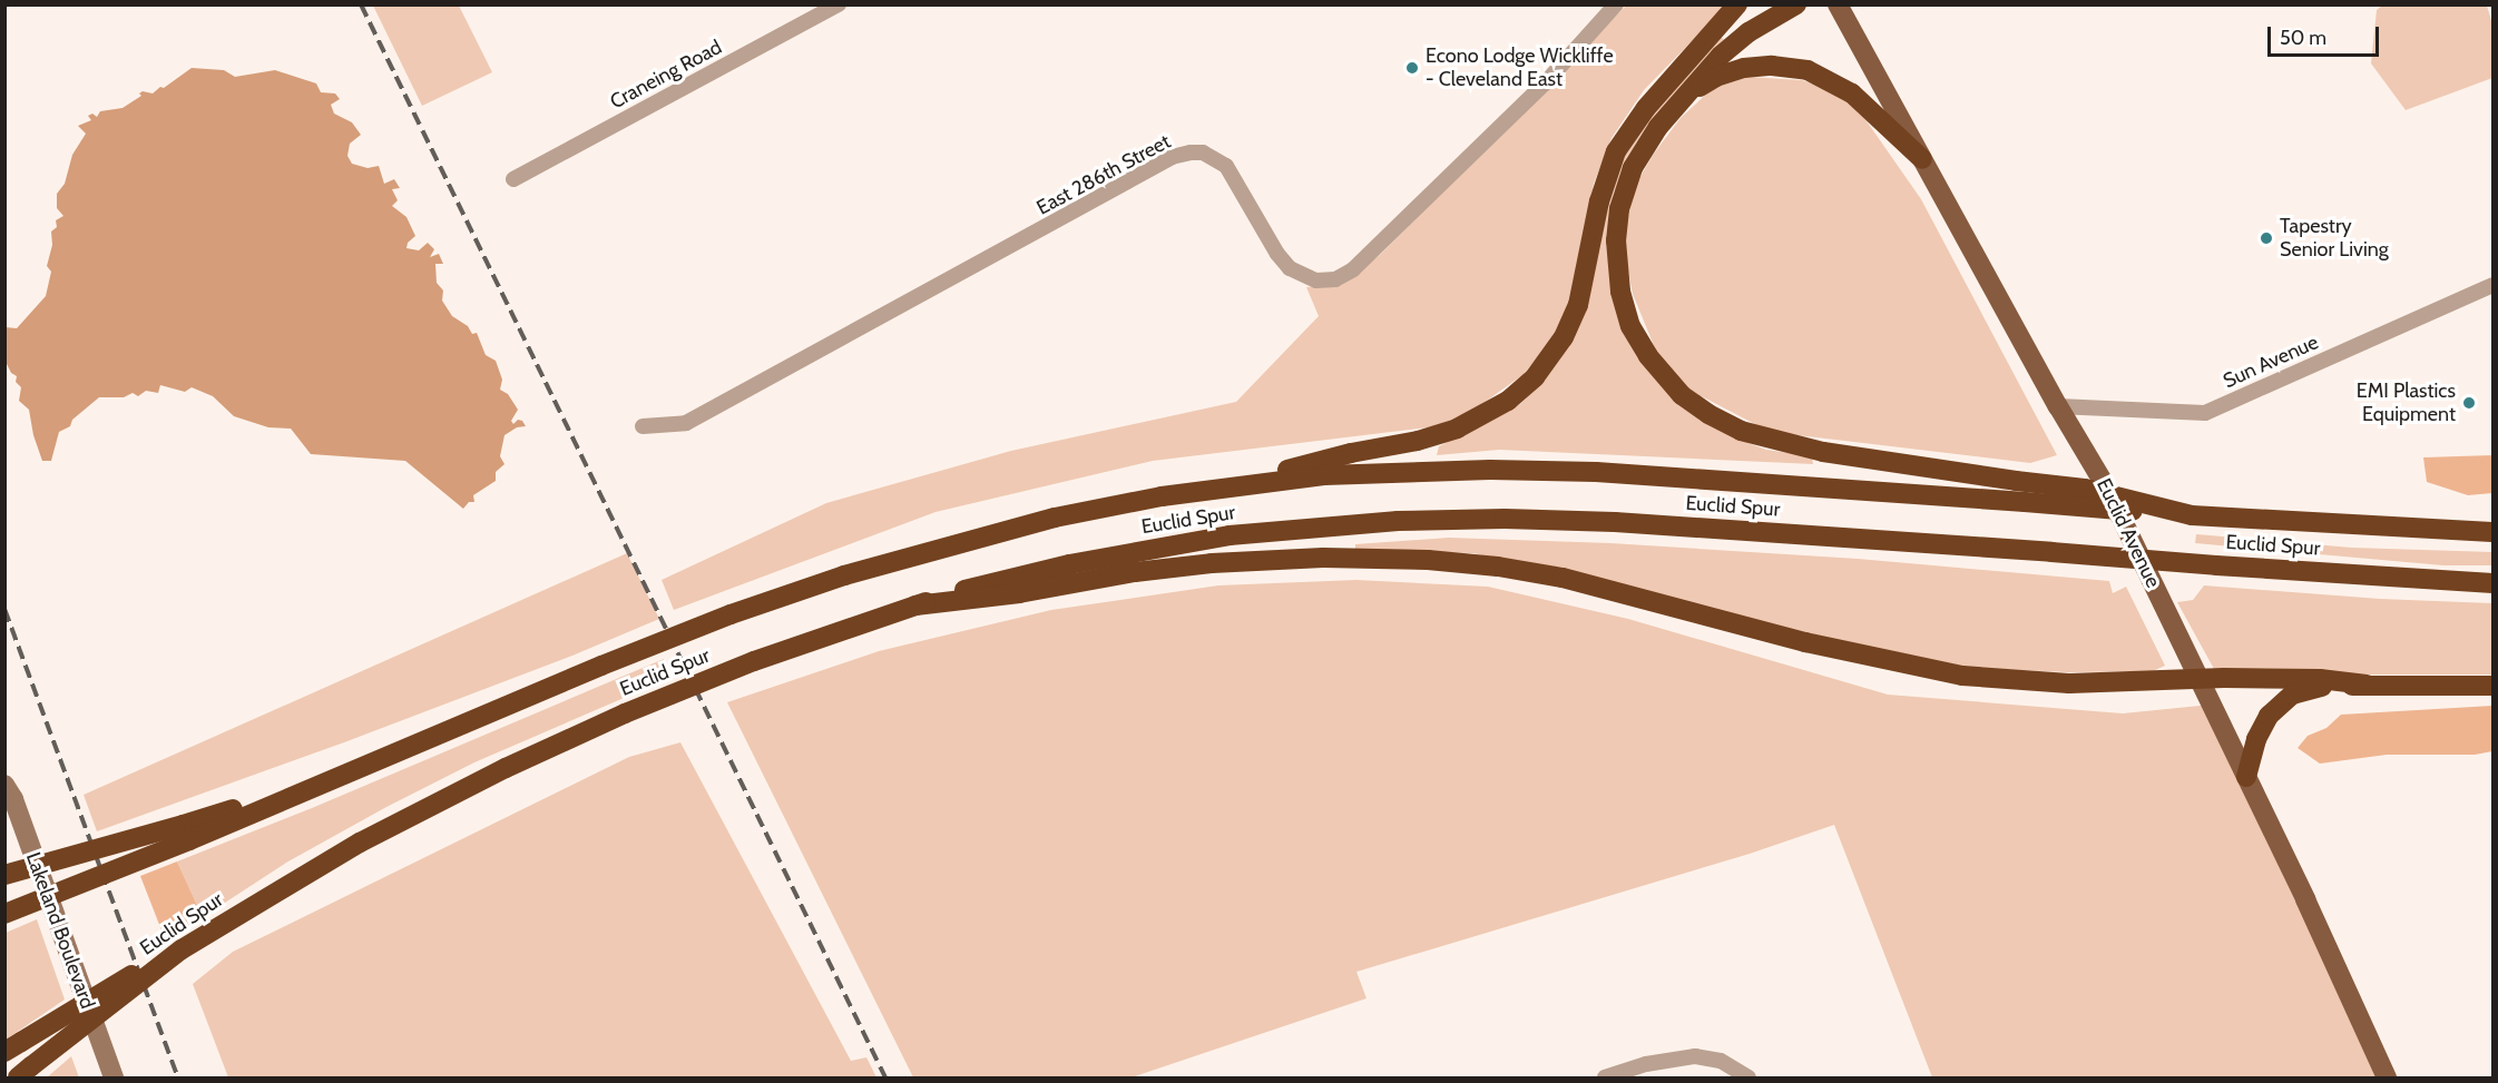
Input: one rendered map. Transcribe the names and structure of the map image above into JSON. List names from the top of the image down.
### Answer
{
  "streets": {
    "highway": ["Euclid Spur"],
    "main road": ["Euclid Avenue"],
    "street": [
      "Craneing Road",
      "East 286th Street",
      "Sun Avenue",
      "Lakeland Boulevard"
    ]
  },
  "crossings": [
    ["Sun Avenue", "Euclid Avenue"]
  ],
  "places": ["Econo Lodge Wickliffe - Cleveland East", "Tapestry Senior Living", "EMI Plastics Equipment"],
  "scale_bar": "50 m"
}
